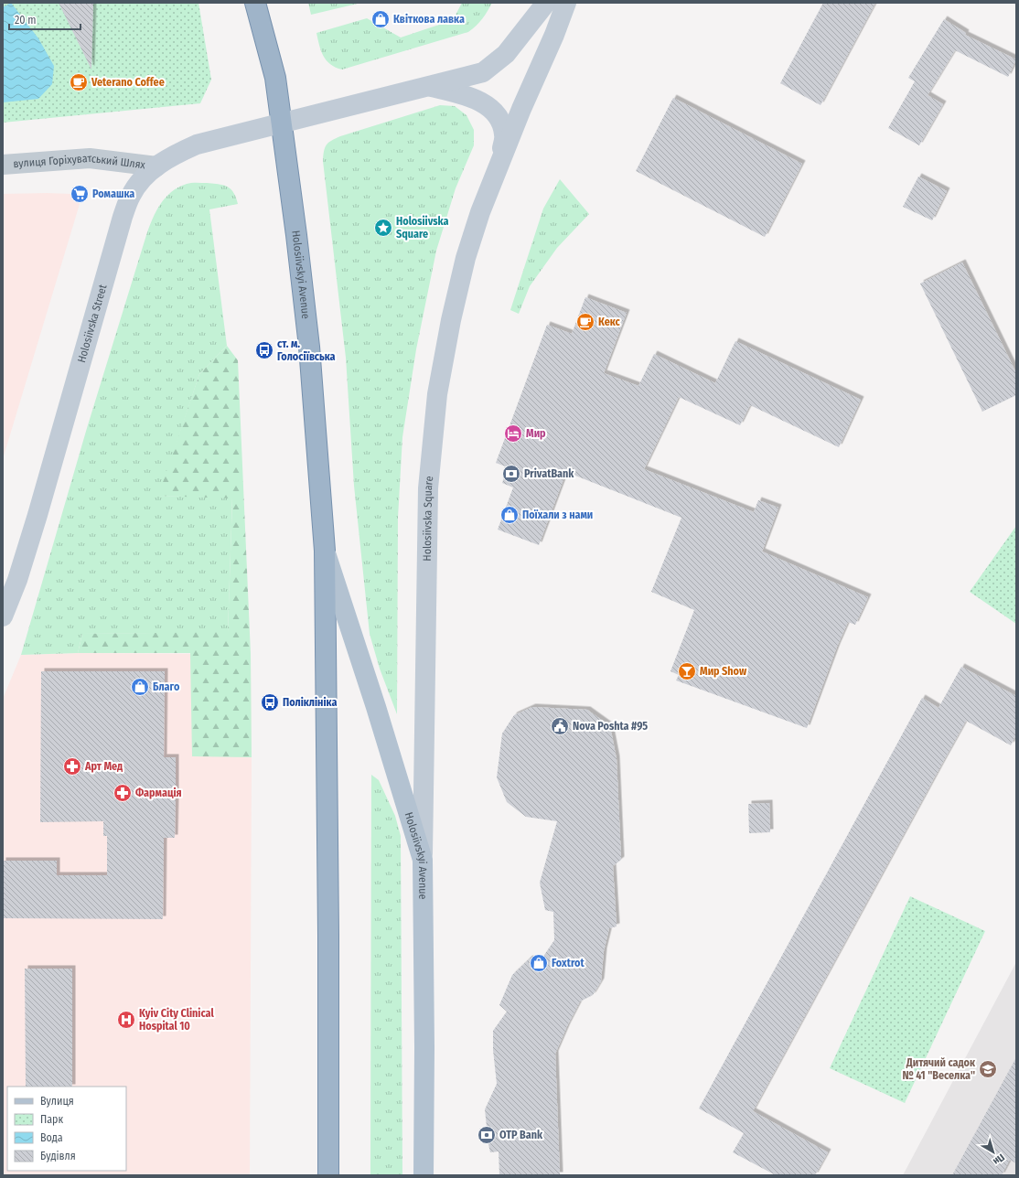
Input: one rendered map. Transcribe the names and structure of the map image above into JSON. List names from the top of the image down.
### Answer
{
  "streets": {
    "highway": ["Holosiivskyi Avenue"],
    "main road": ["Holosiivska Street", "Holosiivska Square"],
    "street": ["вулиця Горіхуватський Шлях"]
  },
  "crossings": [
    ["вулиця Горіхуватський Шлях", "Holosiivska Street"],
    ["Holosiivskyi Avenue", "Holosiivska Street"],
    ["Holosiivskyi Avenue", "Holosiivska Square"]
  ],
  "places": {
    "shop": [
      "Квіткова лавка",
      "Поїхали з нами",
      "Благо",
      "Foxtrot"
    ],
    "cafe": ["Veterano Coffee", "Кекс"],
    "supermarket": ["Ромашка"],
    "place": ["Holosiivska Square"],
    "bus stop": ["ст. м. Голосіївська", "Поліклініка"],
    "hotel": ["Мир"],
    "bank": ["PrivatBank", "OTP Bank"],
    "bar": ["Мир Show"],
    "public building": ["Nova Poshta #95"],
    "pharmacy": ["Арт Мед", "Фармація"],
    "hospital": ["Kyiv City Clinical Hospital 10"],
    "school or university": ["Дитячий садок № 41 \"Веселка\""]
  },
  "legend": [
    "Вулиця",
    "Парк",
    "Вода",
    "Будівля"
  ],
  "scale_bar": "20 m",
  "north": "bottom right"
}
